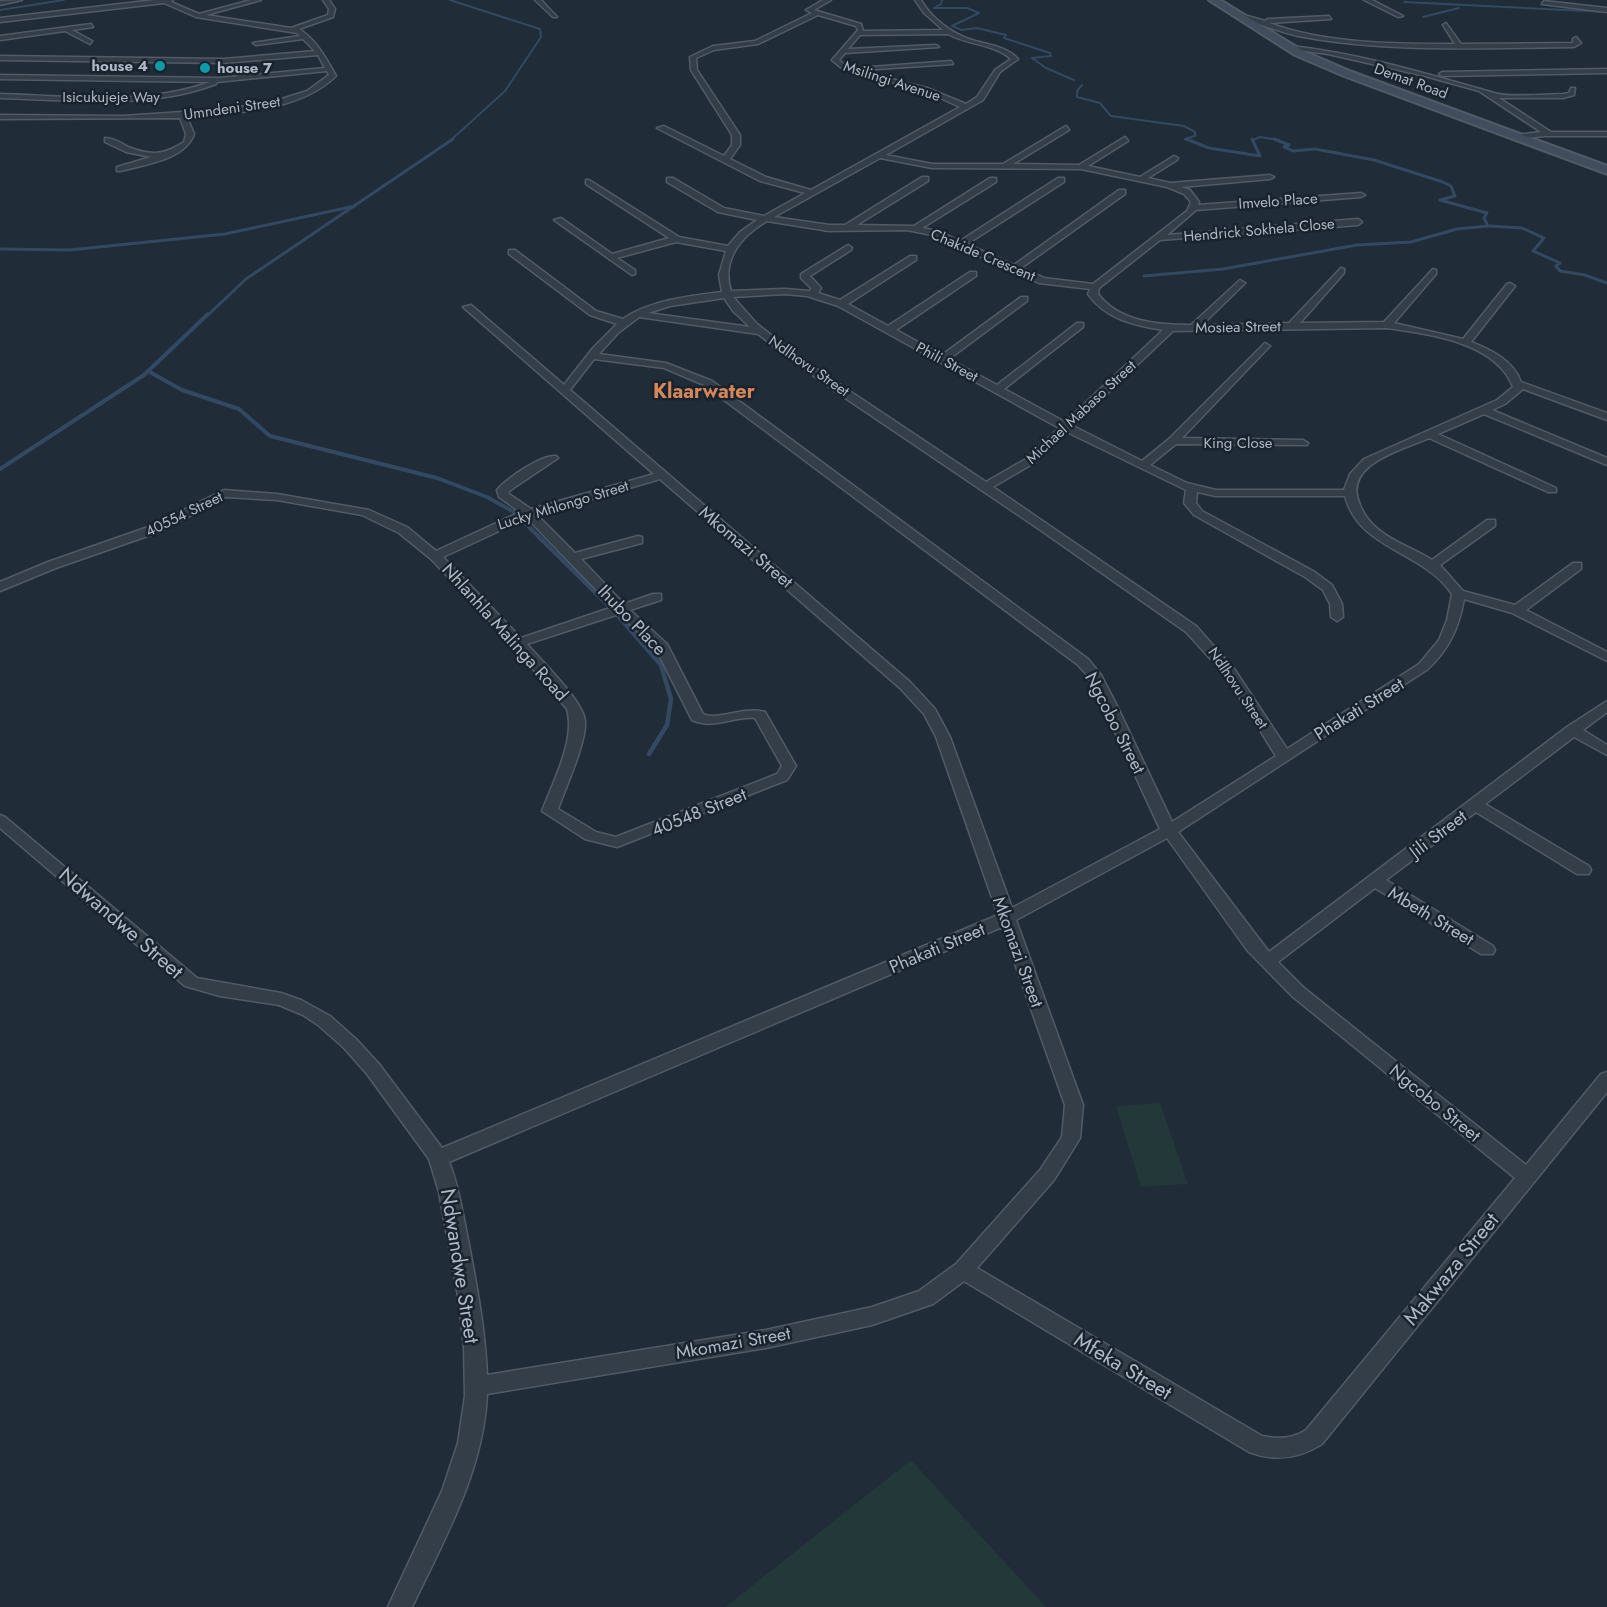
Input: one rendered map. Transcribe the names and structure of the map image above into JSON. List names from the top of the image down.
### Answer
{
  "streets": {
    "street": [
      "Msilingi Avenue",
      "Demat Road",
      "Isicukujeje Way",
      "Umndeni Street",
      "Imvelo Place",
      "Hendrick Sokhela Close",
      "Chakide Crescent",
      "Mosiea Street",
      "Phili Street",
      "Ndlhovu Street",
      "Michael Mabaso Street",
      "King Close",
      "Lucky Mhlongo Street",
      "40554 Street",
      "Mkomazi Street",
      "Ihubo Place",
      "Nhlanhla Malinga Road",
      "Phakati Street",
      "Ngcobo Street",
      "40548 Street",
      "Jili Street",
      "Mbeth Street",
      "Ndwandwe Street",
      "Makwaza Street",
      "Mfeka Street"
    ]
  },
  "crossings": [
    ["Chakide Crescent", "Mosiea Street"],
    ["Mosiea Street", "Michael Mabaso Street"],
    ["Phili Street", "Ndlhovu Street"],
    ["Phili Street", "Michael Mabaso Street"],
    ["Phili Street", "Mkomazi Street"],
    ["Phili Street", "Ngcobo Street"],
    ["Ndlhovu Street", "Michael Mabaso Street"],
    ["Ndlhovu Street", "Phakati Street"],
    ["Lucky Mhlongo Street", "40554 Street"],
    ["Lucky Mhlongo Street", "Mkomazi Street"],
    ["Lucky Mhlongo Street", "Ihubo Place"],
    ["Lucky Mhlongo Street", "Nhlanhla Malinga Road"],
    ["40554 Street", "Nhlanhla Malinga Road"],
    ["Mkomazi Street", "Phakati Street"],
    ["Mkomazi Street", "Ndwandwe Street"],
    ["Mkomazi Street", "Mfeka Street"],
    ["Ihubo Place", "40548 Street"],
    ["Nhlanhla Malinga Road", "40548 Street"],
    ["Phakati Street", "Ngcobo Street"],
    ["Phakati Street", "Ndwandwe Street"],
    ["Ngcobo Street", "Jili Street"],
    ["Ngcobo Street", "Makwaza Street"],
    ["Jili Street", "Mbeth Street"],
    ["Makwaza Street", "Mfeka Street"]
  ],
  "districts": ["Klaarwater"],
  "places": ["house 4", "house 7"]
}
